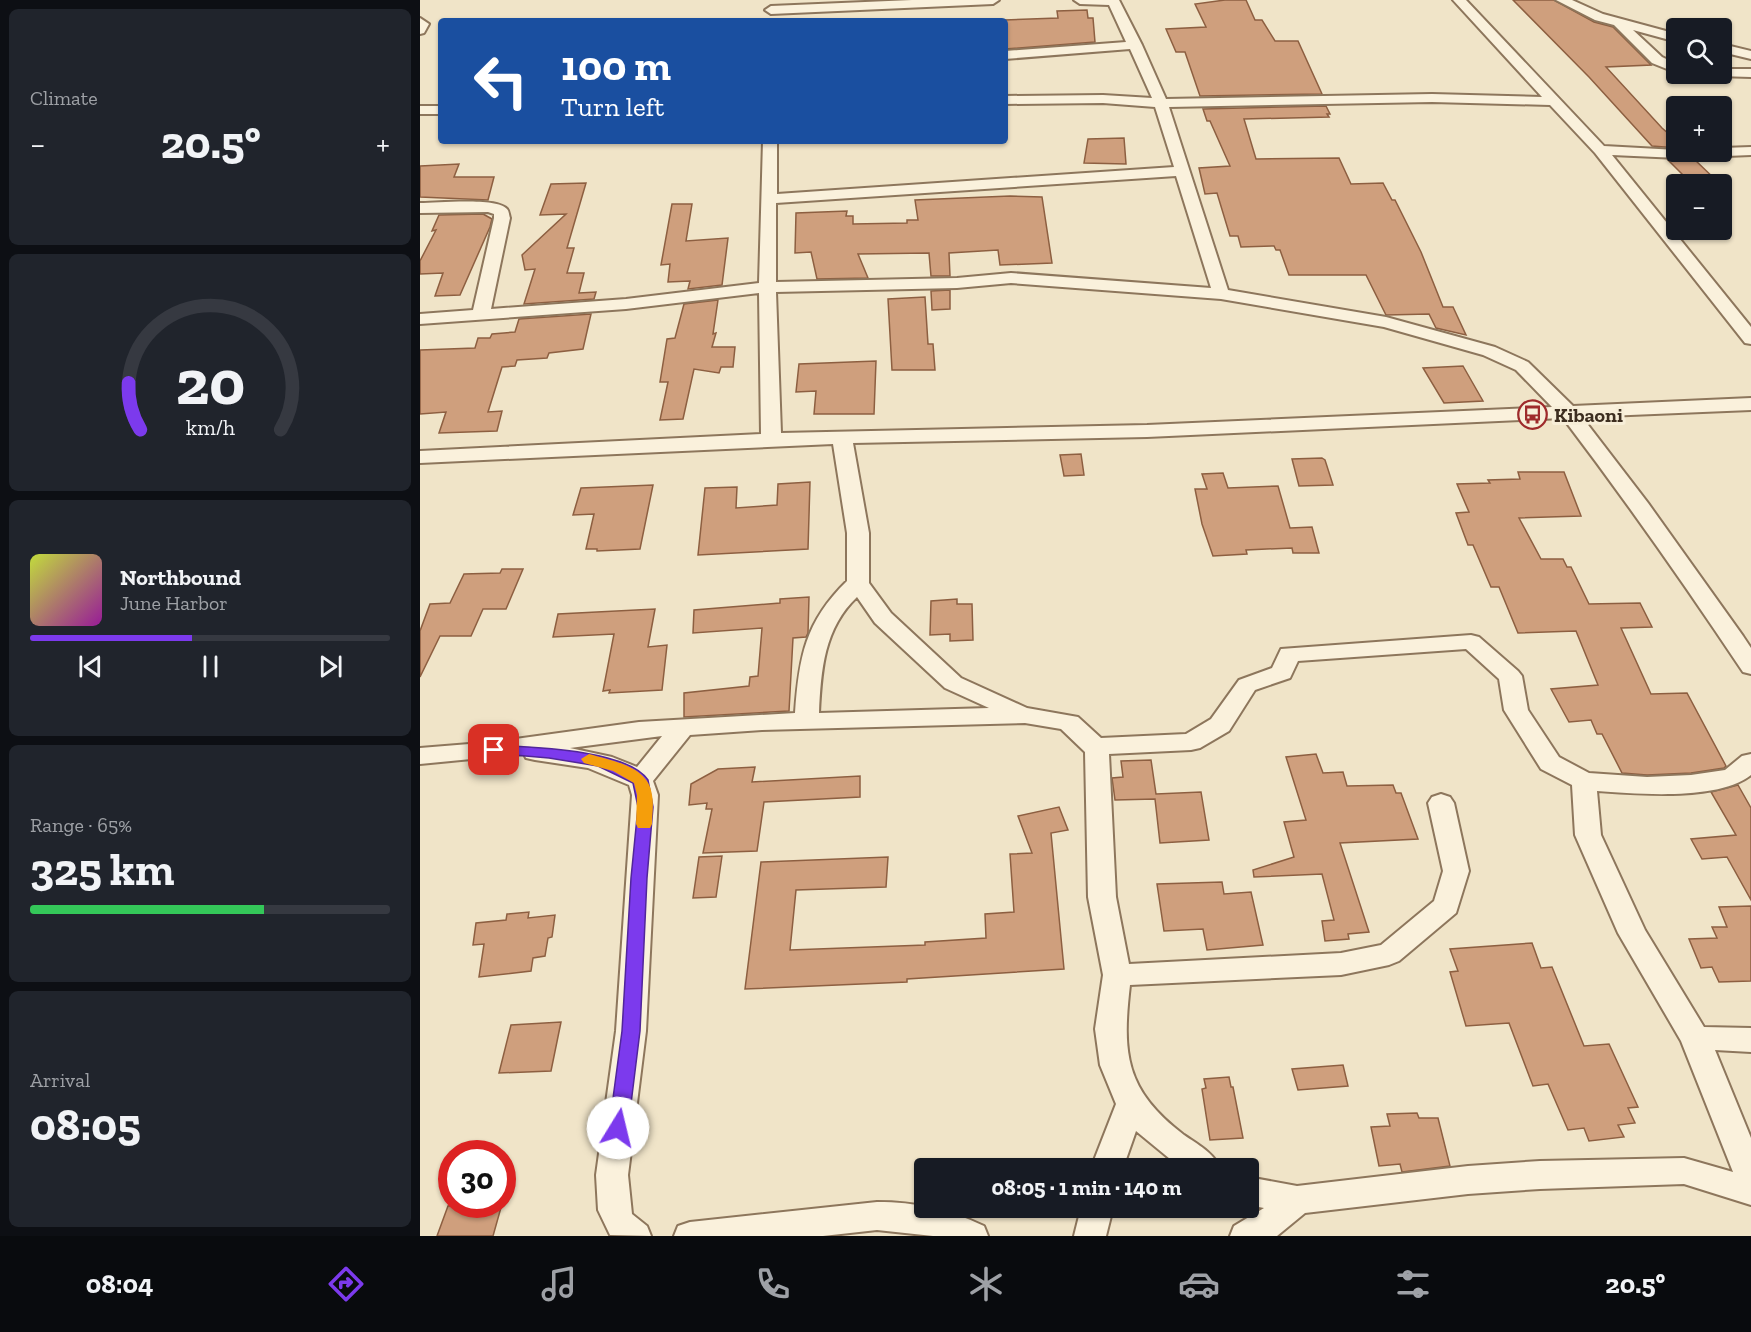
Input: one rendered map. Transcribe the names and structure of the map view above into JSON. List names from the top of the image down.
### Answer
{
  "places": {
    "bus stop": ["Kibaoni"]
  },
  "page": {
    "tile": [
      "Climate",
      ["Range · 65%", "325 km"],
      ["Arrival", "08:05"]
    ],
    "map_buttons": ["+", "−"],
    "turn": ["100 m", "Turn left"],
    "heat": ["−", "20.5°", "+"],
    "song": ["Northbound", "June Harbor"],
    "limit": "30",
    "trip": "08:05 · 1 min · 140 m",
    "tabs": ["08:04", "20.5°"],
    "gauge": ["20", "km/h"]
  }
}
